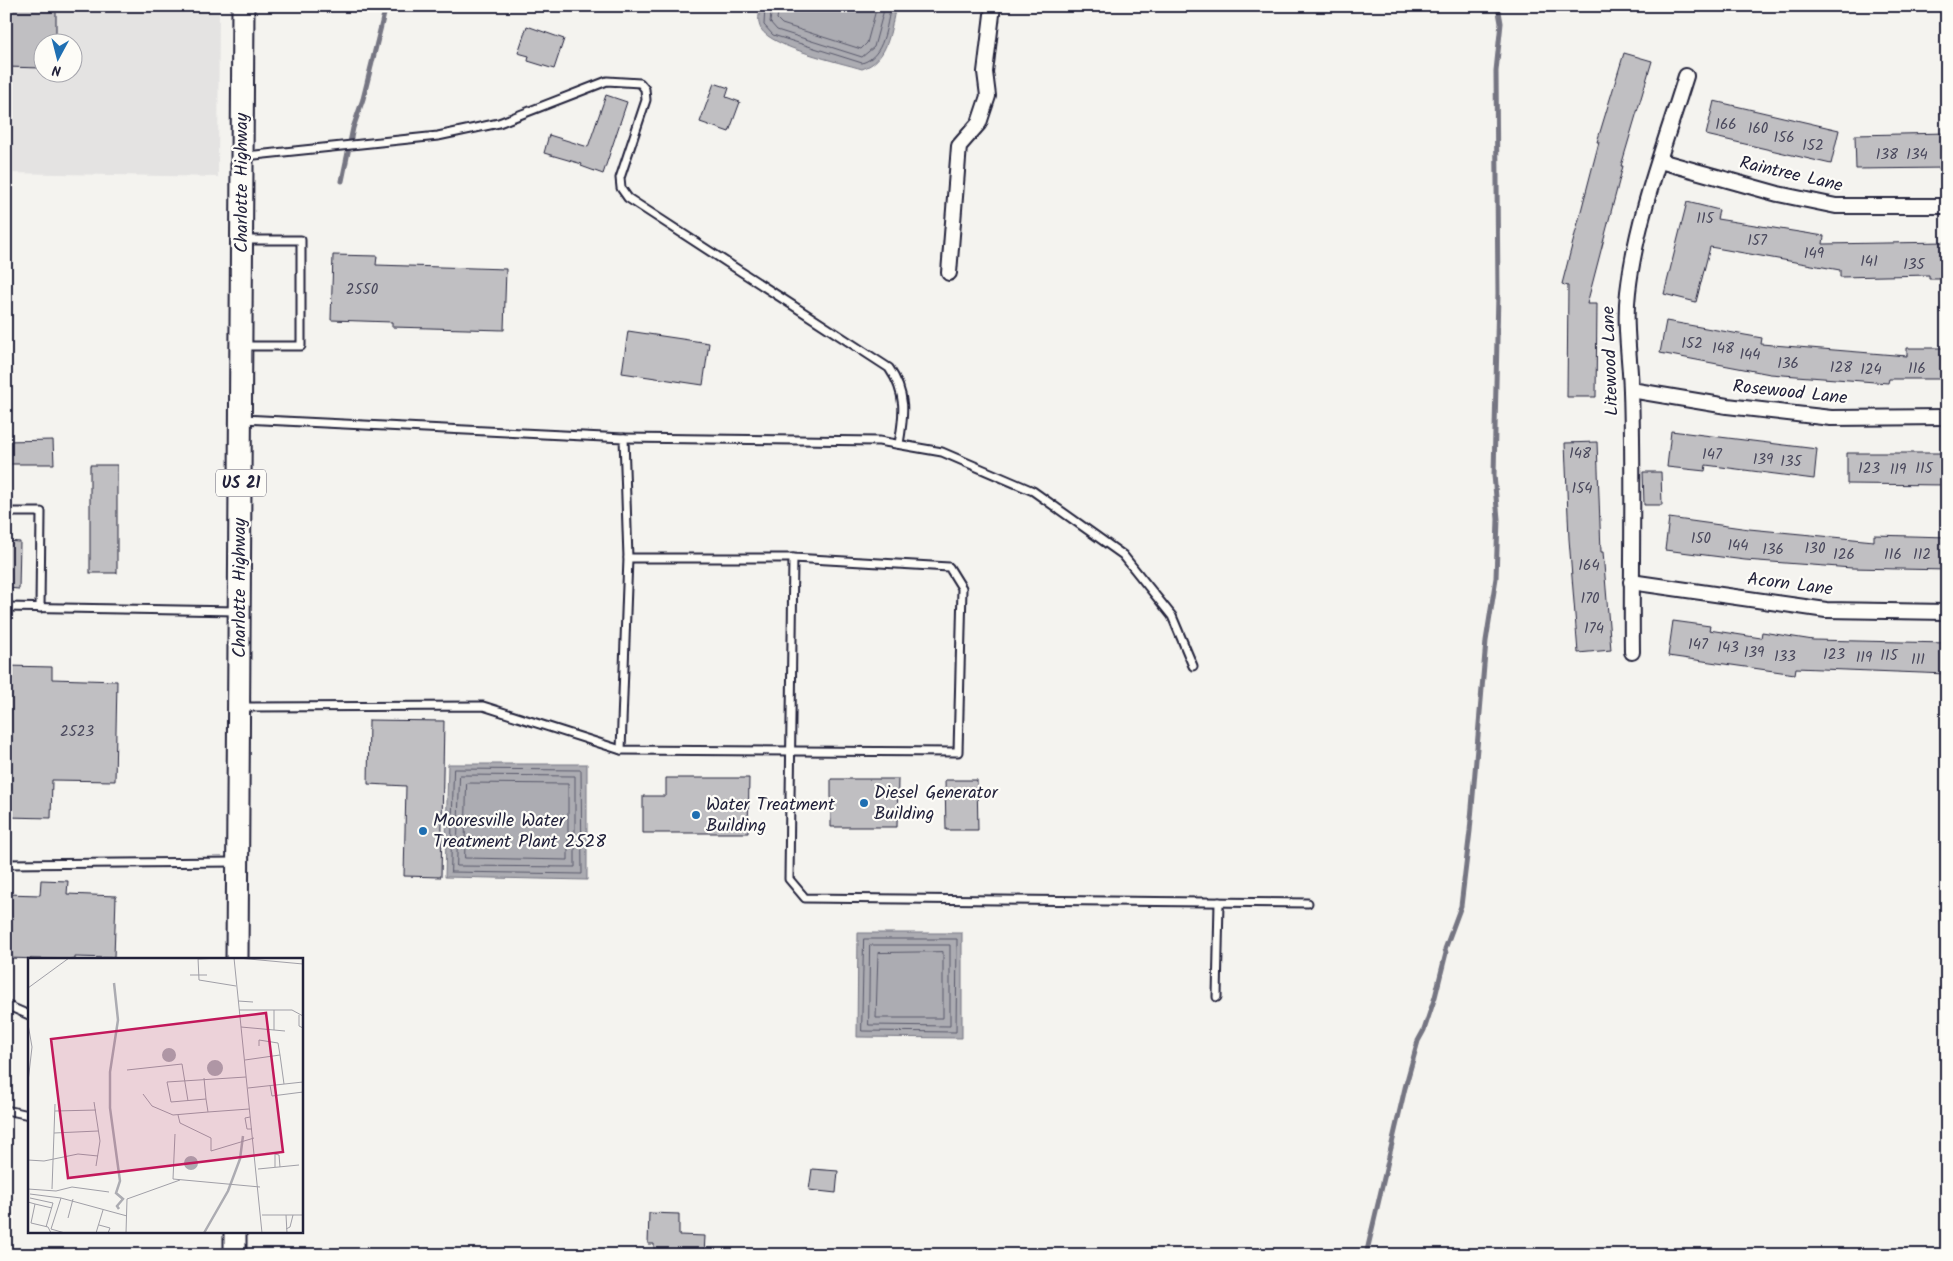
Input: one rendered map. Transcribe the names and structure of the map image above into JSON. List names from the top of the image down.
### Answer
{
  "streets": {
    "main road": ["Charlotte Highway", "US 21"],
    "street": [
      "Raintree Lane",
      "Litewood Lane",
      "Rosewood Lane",
      "Acorn Lane"
    ]
  },
  "crossings": [
    ["Raintree Lane", "Litewood Lane"],
    ["Litewood Lane", "Rosewood Lane"],
    ["Litewood Lane", "Acorn Lane"]
  ],
  "places": ["Diesel Generator Building", "Water Treatment Building", "Mooresville Water Treatment Plant 2528"],
  "house_numbers": [
    "166",
    "160",
    "156",
    "152",
    "138",
    "134",
    "115",
    "157",
    "149",
    "141",
    "135",
    "2550",
    "152",
    "148",
    "144",
    "136",
    "128",
    "116",
    "124",
    "148",
    "147",
    "139",
    "135",
    "123",
    "115",
    "119",
    "154",
    "150",
    "144",
    "130",
    "136",
    "126",
    "116",
    "112",
    "164",
    "170",
    "174",
    "147",
    "143",
    "139",
    "123",
    "115",
    "133",
    "119",
    "111",
    "2523"
  ],
  "north": "bottom"
}
